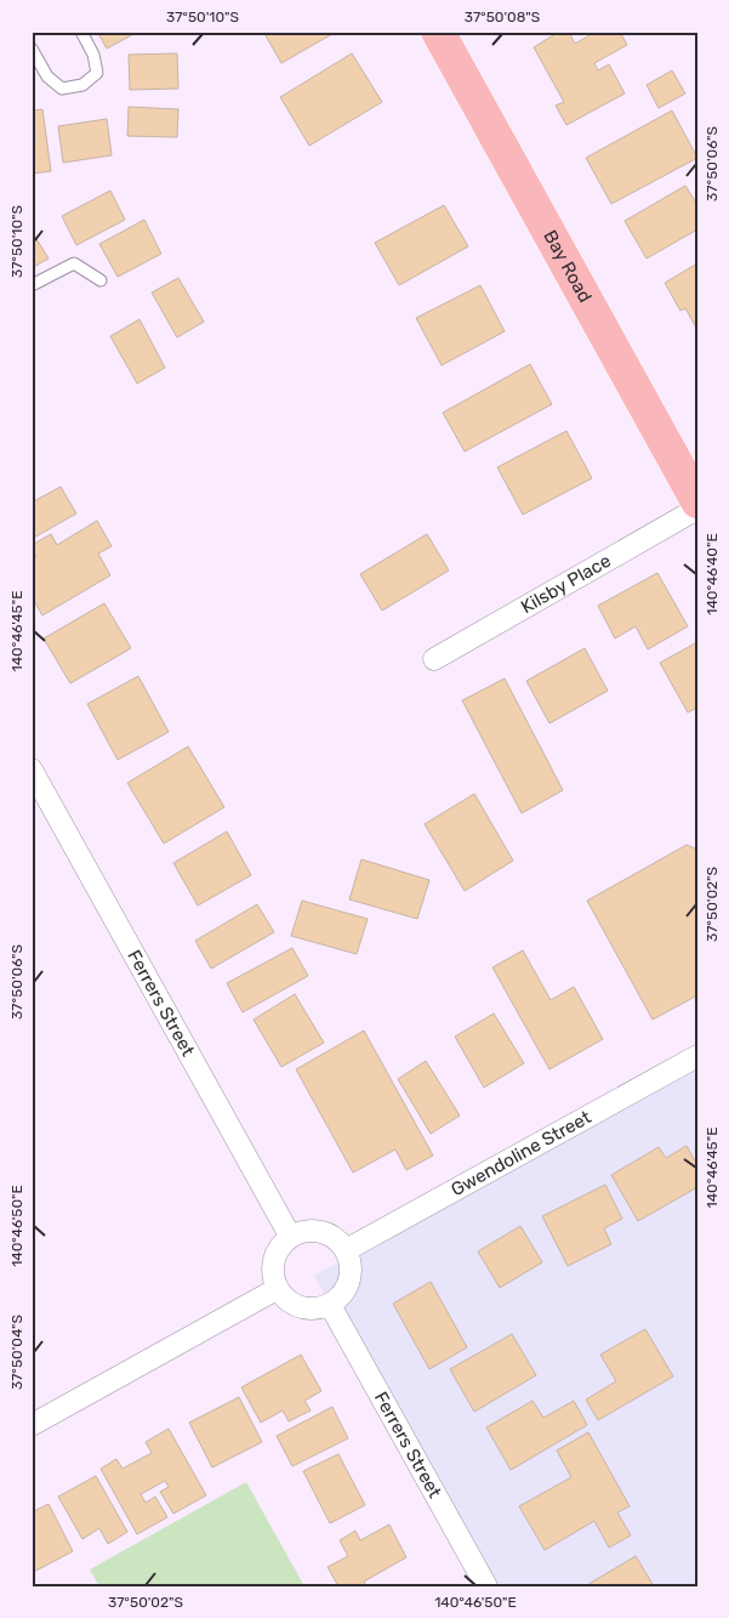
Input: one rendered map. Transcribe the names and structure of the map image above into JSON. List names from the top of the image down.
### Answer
{
  "streets": {
    "main road": ["Bay Road"],
    "street": ["Kilsby Place", "Ferrers Street", "Gwendoline Street"]
  },
  "crossings": [
    ["Ferrers Street", "Gwendoline Street"]
  ],
  "coordinates": [
    "37°50'10\"S",
    "37°50'08\"S",
    "37°50'06\"S",
    "140°46'40\"E",
    "140°46'45\"E",
    "37°50'02\"S",
    "140°46'50\"E",
    "37°50'04\"S"
  ]
}
